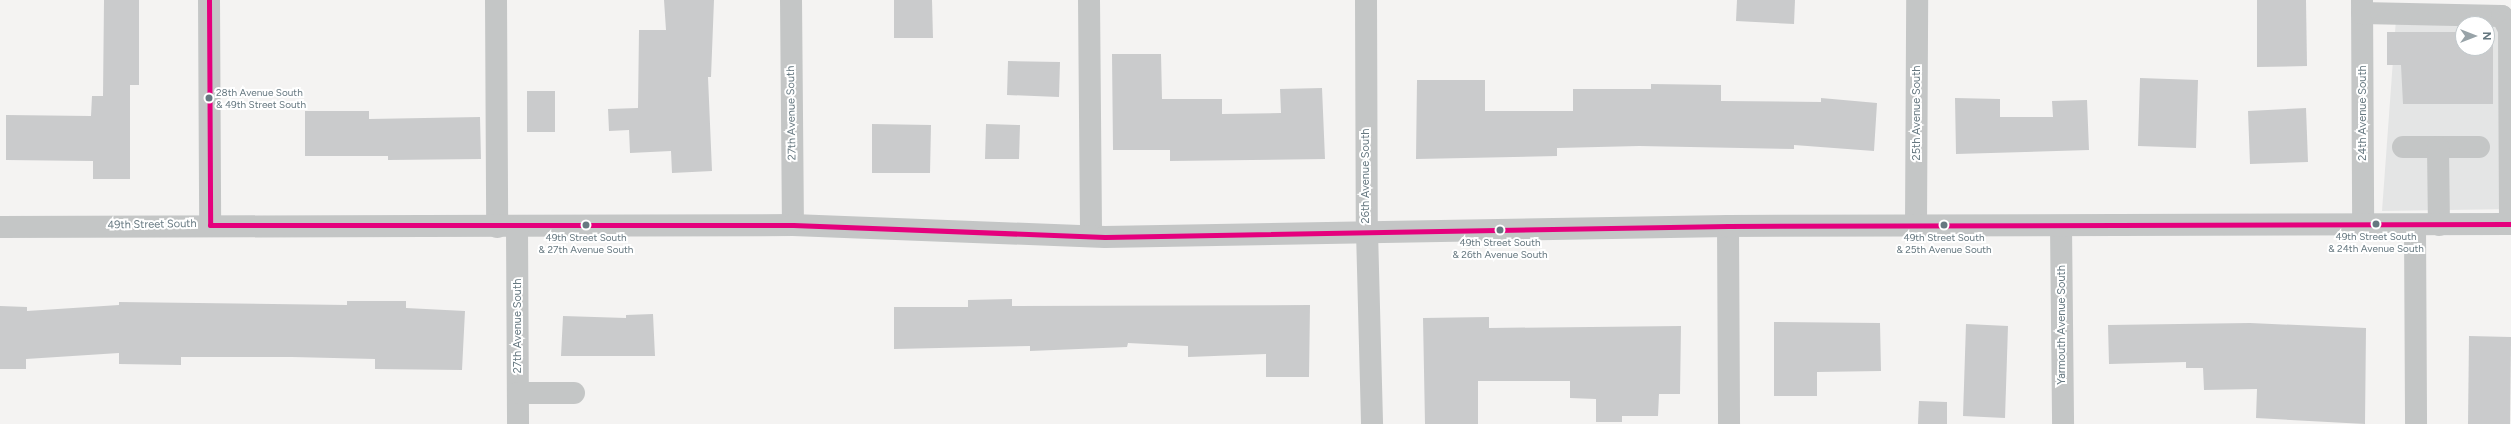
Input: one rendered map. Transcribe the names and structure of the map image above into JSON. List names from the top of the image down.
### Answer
{
  "streets": {
    "street": [
      "27th Avenue South",
      "25th Avenue South",
      "24th Avenue South",
      "26th Avenue South",
      "49th Street South",
      "Yarmouth Avenue South"
    ]
  },
  "crossings": [
    ["27th Avenue South", "49th Street South"],
    ["25th Avenue South", "49th Street South"],
    ["24th Avenue South", "49th Street South"],
    ["26th Avenue South", "49th Street South"],
    ["49th Street South", "Yarmouth Avenue South"]
  ],
  "places": [
    "28th Avenue South & 49th Street South",
    "49th Street South & 24th Avenue South",
    "49th Street South & 27th Avenue South",
    "49th Street South & 25th Avenue South",
    "49th Street South & 26th Avenue South"
  ],
  "north": "right"
}
